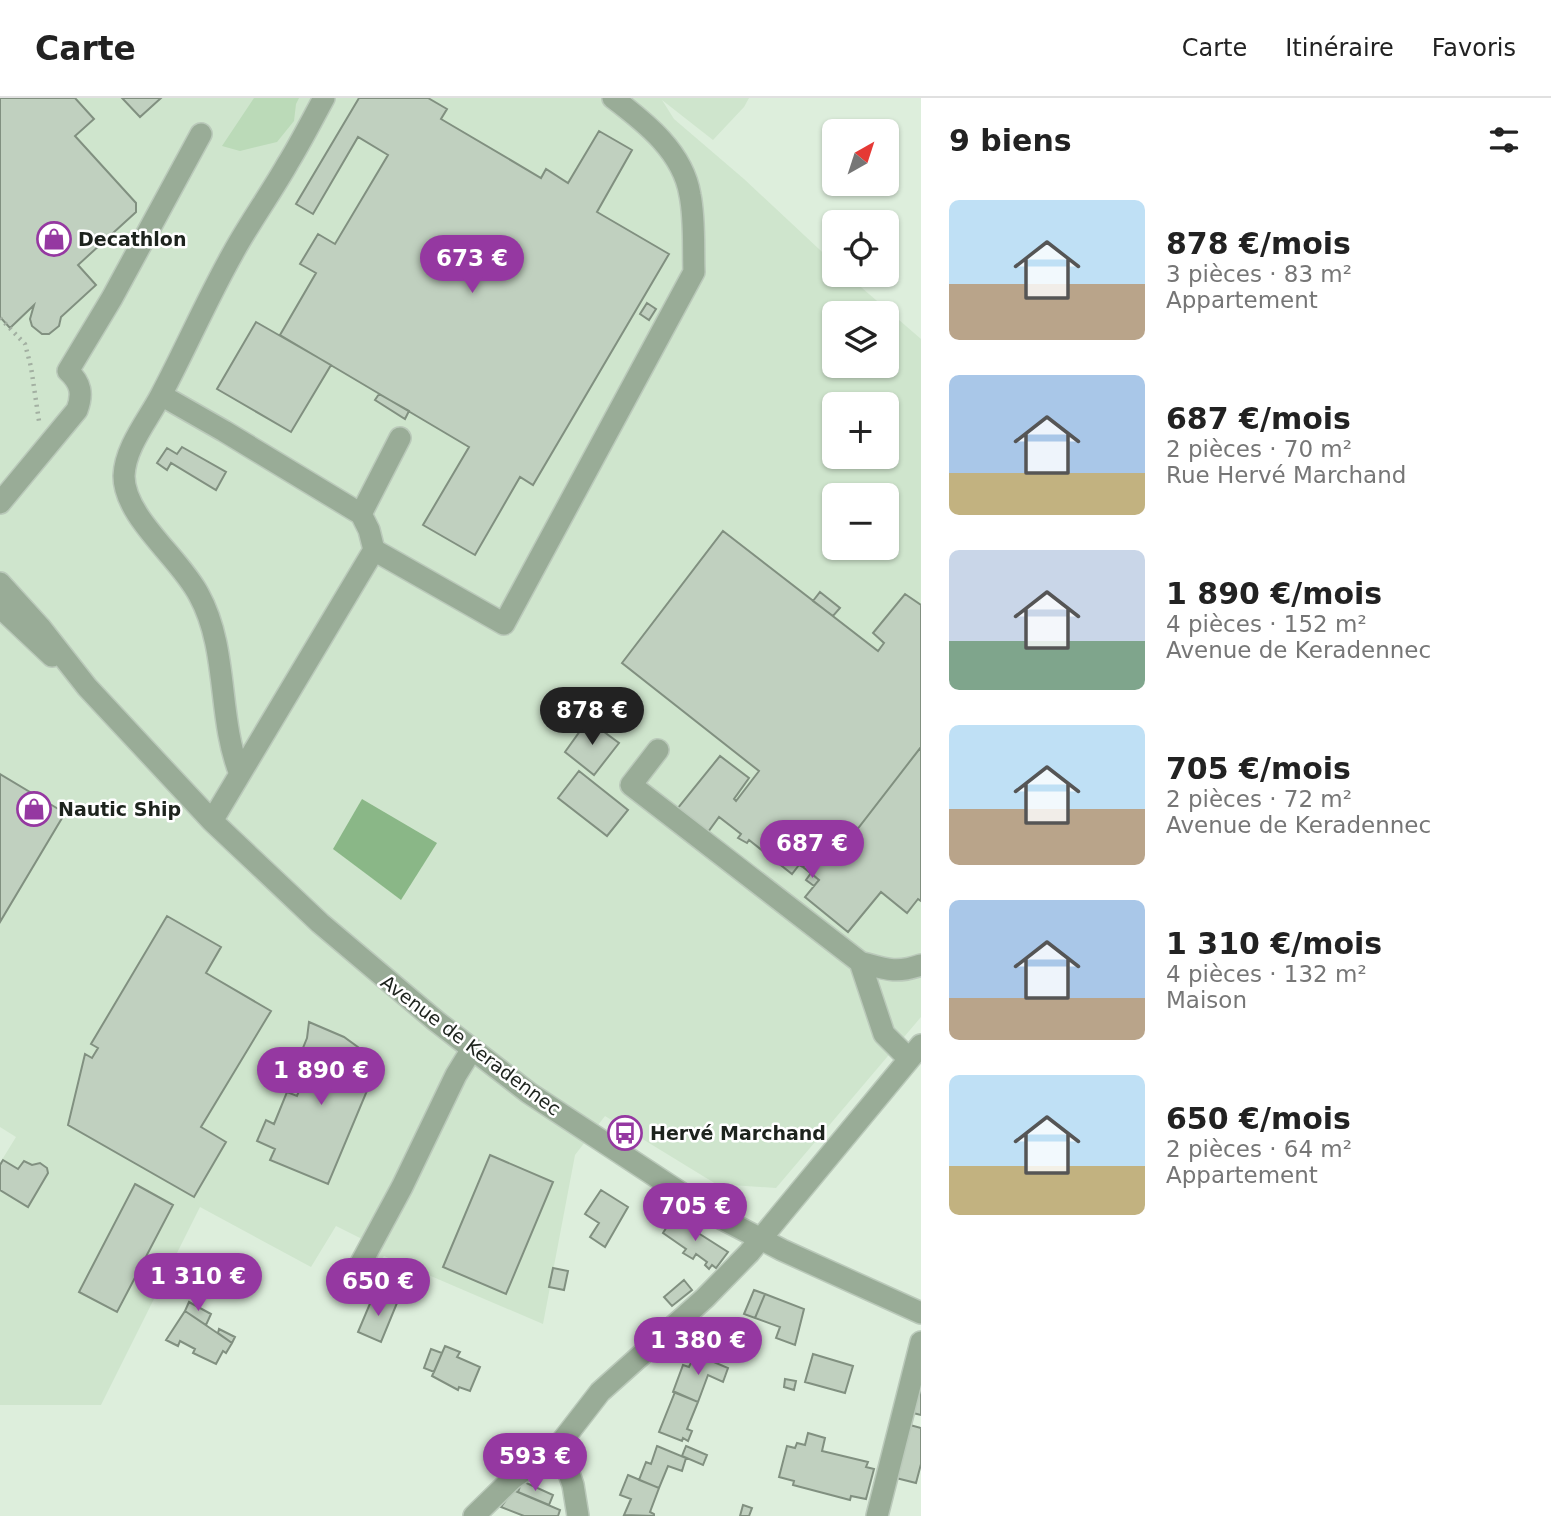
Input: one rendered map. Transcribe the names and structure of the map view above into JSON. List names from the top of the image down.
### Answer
{
  "streets": {
    "street": ["Avenue de Keradennec"]
  },
  "places": {
    "shop": ["Decathlon", "Nautic Ship"],
    "bus stop": ["Hervé Marchand"]
  },
  "north": "top right",
  "page": {
    "header": "Carte",
    "nav": ["Carte", "Itinéraire", "Favoris"],
    "heading": "9 biens",
    "map_buttons": ["+", "−"],
    "list": [
      {
        "name": "878 €/mois",
        "note": "3 pièces · 83 m² · Appartement"
      },
      {
        "name": "687 €/mois",
        "note": "2 pièces · 70 m² · Rue Hervé Marchand"
      },
      {
        "name": "1 890 €/mois",
        "note": "4 pièces · 152 m² · Avenue de Keradennec"
      },
      {
        "name": "705 €/mois",
        "note": "2 pièces · 72 m² · Avenue de Keradennec"
      },
      {
        "name": "1 310 €/mois",
        "note": "4 pièces · 132 m² · Maison"
      },
      {
        "name": "650 €/mois",
        "note": "2 pièces · 64 m² · Appartement"
      }
    ],
    "price": [
      "673 €",
      "878 €",
      "687 €",
      "1 890 €",
      "705 €",
      "1 310 €",
      "650 €",
      "1 380 €",
      "593 €"
    ]
  }
}
